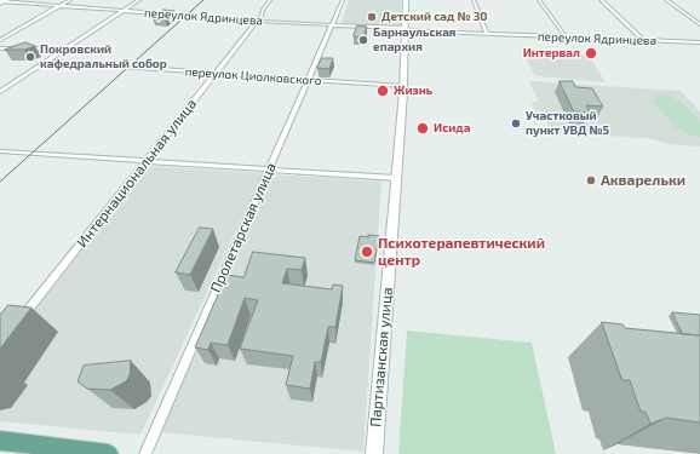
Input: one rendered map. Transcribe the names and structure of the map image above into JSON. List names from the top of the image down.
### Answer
{
  "streets": {
    "main road": ["Партизанская улица"],
    "street": [
      "переулок Ядринцева",
      "переулок Циолковского",
      "Интернациональная улица",
      "Пролетарская улица"
    ]
  },
  "crossings": [
    ["переулок Ядринцева", "Интернациональная улица"],
    ["переулок Ядринцева", "Пролетарская улица"],
    ["переулок Ядринцева", "Партизанская улица"],
    ["переулок Циолковского", "Интернациональная улица"],
    ["переулок Циолковского", "Пролетарская улица"],
    ["переулок Циолковского", "Партизанская улица"]
  ],
  "places": [
    "Детский сад № 30",
    "Барнаульская епархия",
    "Интервал",
    "Покровский кафедральный собор",
    "Жизнь",
    "Участковый пункт УВД №5",
    "Исида",
    "Акварельки",
    "Психотерапевтический центр"
  ]
}
